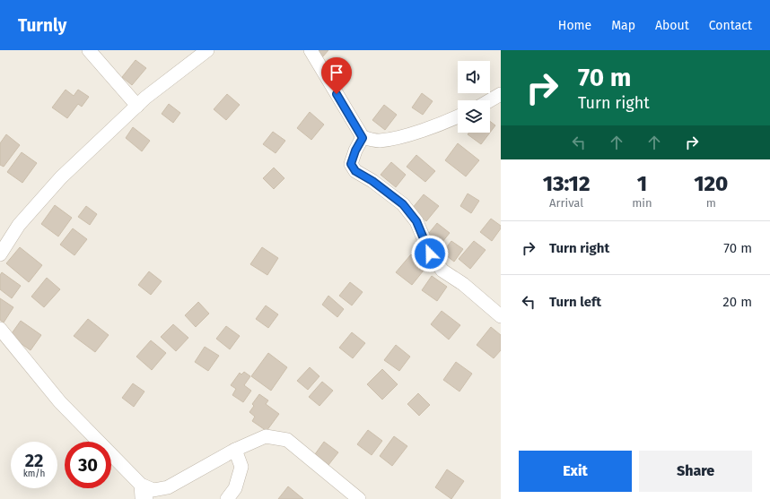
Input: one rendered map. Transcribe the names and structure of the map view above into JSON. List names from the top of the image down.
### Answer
{
  "page": {
    "header": "Turnly",
    "nav": [
      "Home",
      "Map",
      "About",
      "Contact"
    ],
    "turn": ["70 m", "Turn right"],
    "eta": [
      "13:12",
      "Arrival",
      "1",
      "min",
      "120",
      "m"
    ],
    "list": [
      {
        "name": "Turn right",
        "value": "70 m"
      },
      {
        "name": "Turn left",
        "value": "20 m"
      }
    ],
    "speed": "22 km/h",
    "limit": "30",
    "buttons": ["Exit", "Share"]
  }
}
